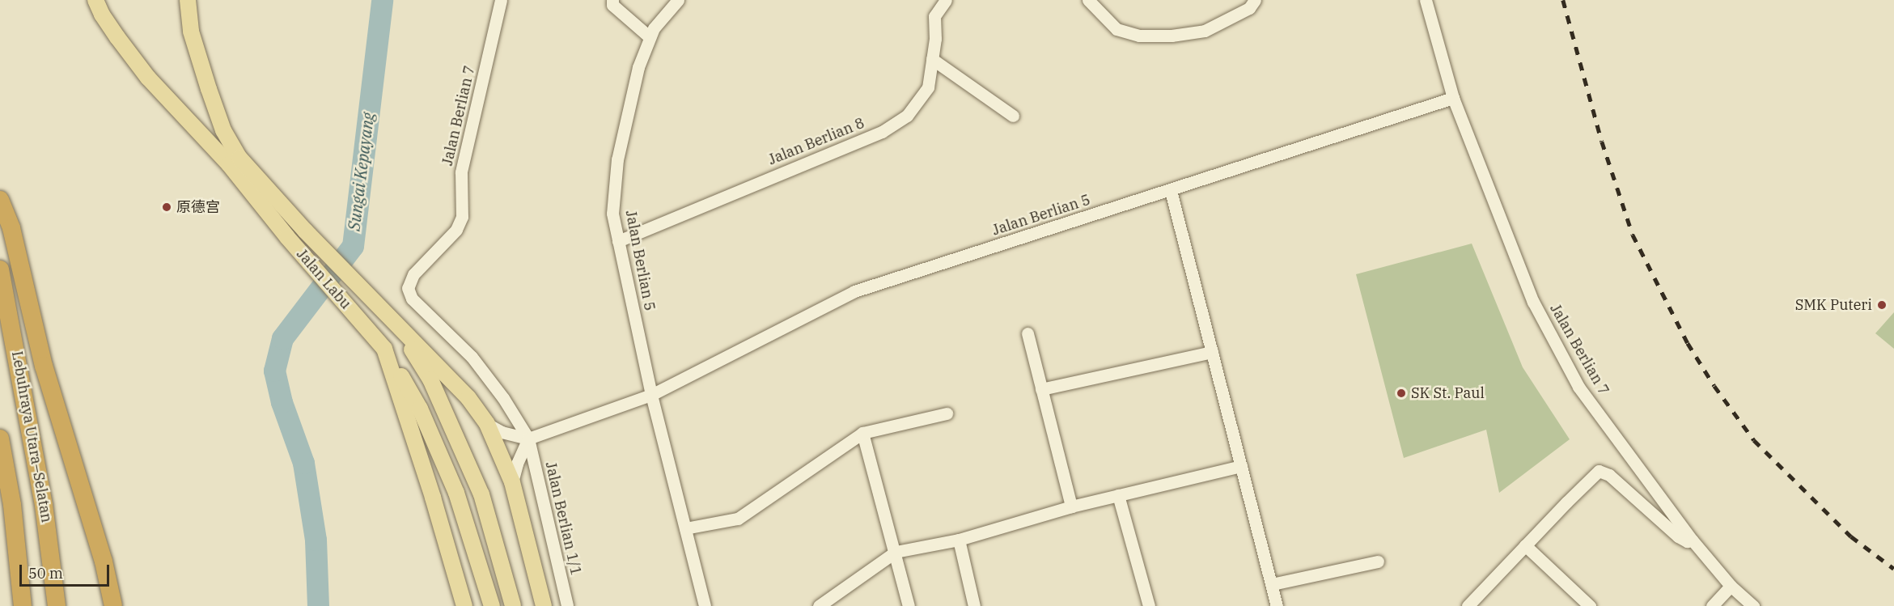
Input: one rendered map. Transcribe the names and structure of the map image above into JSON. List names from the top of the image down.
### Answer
{
  "streets": {
    "highway": ["Lebuhraya Utara–Selatan"],
    "main road": ["Jalan Labu"],
    "street": [
      "Jalan Berlian 7",
      "Jalan Berlian 8",
      "Jalan Berlian 5",
      "Jalan Berlian 1/1"
    ]
  },
  "crossings": [
    ["Jalan Berlian 7", "Jalan Berlian 5"],
    ["Jalan Berlian 7", "Jalan Berlian 1/1"],
    ["Jalan Berlian 8", "Jalan Berlian 5"],
    ["Jalan Berlian 5", "Jalan Berlian 1/1"]
  ],
  "water": ["Sungai Kepayang"],
  "places": ["原德宫", "SMK Puteri", "SK St. Paul"],
  "scale_bar": "50 m"
}
